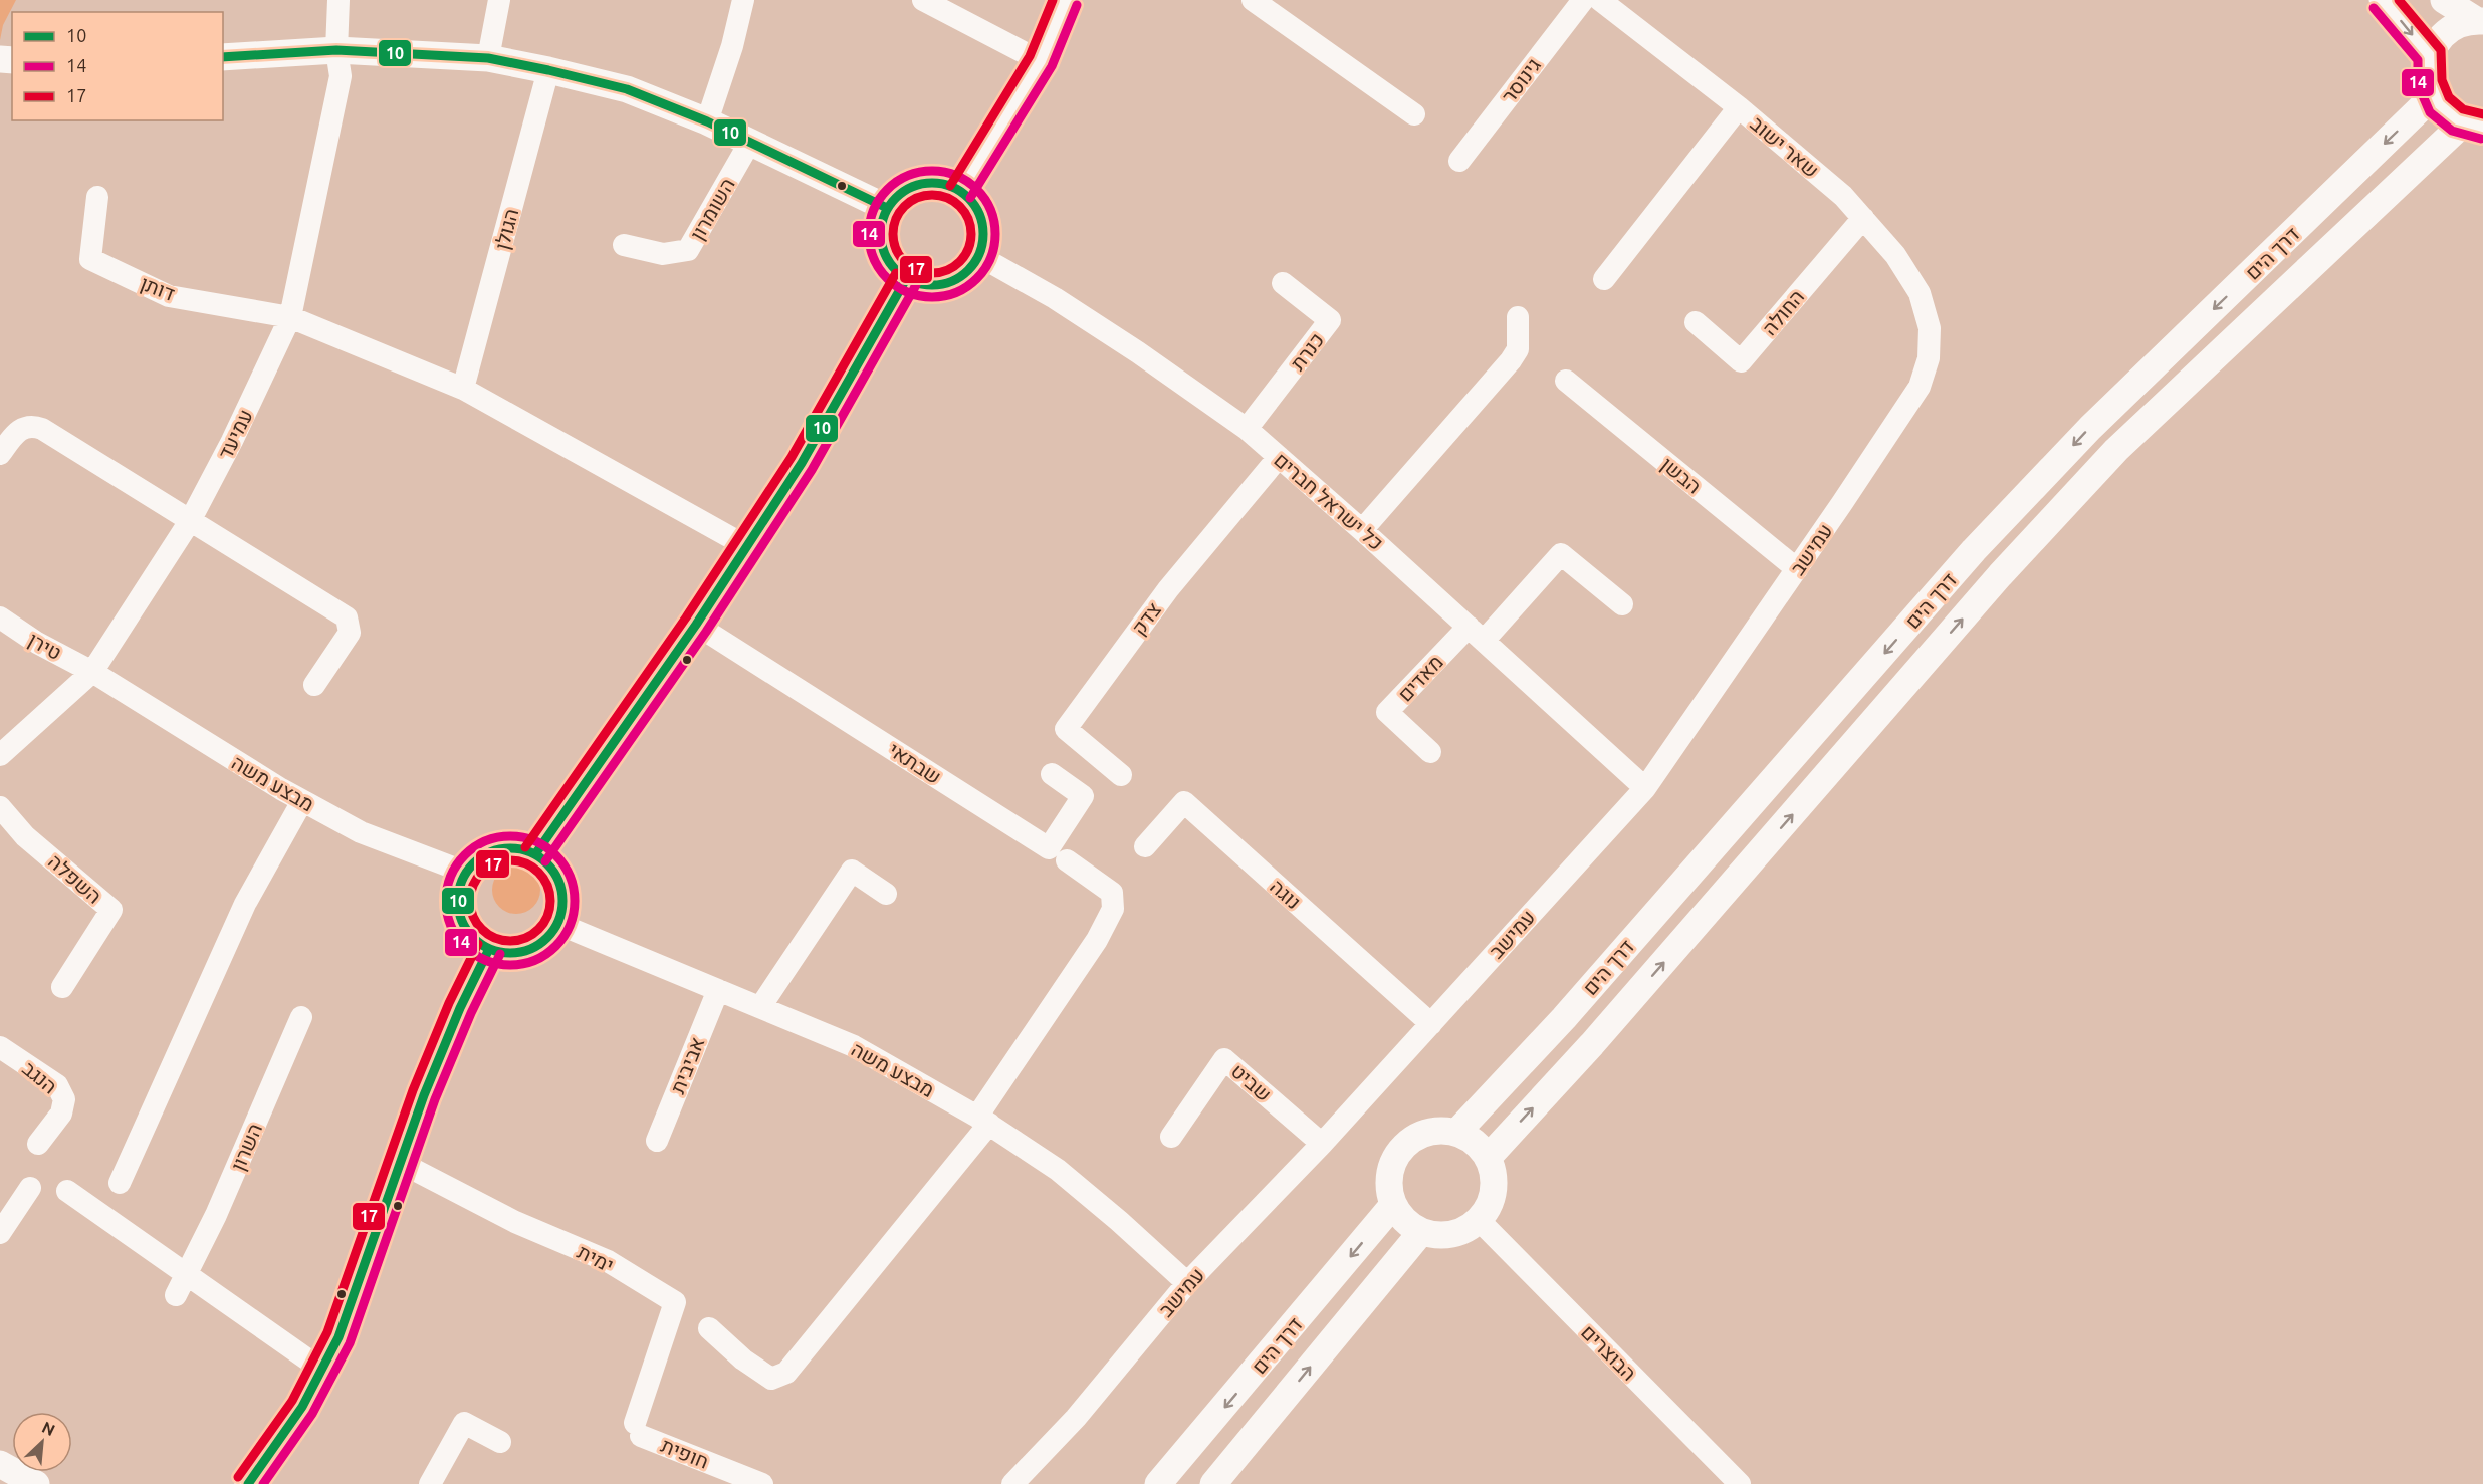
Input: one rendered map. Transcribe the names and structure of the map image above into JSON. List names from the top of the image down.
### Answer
{
  "streets": {
    "street": [
      "גינוסר",
      "שאר ישוב",
      "השומרון",
      "הגולן",
      "דרך הים",
      "דותן",
      "החולה",
      "כנרת",
      "עמיעד",
      "הבשן",
      "כל ישראל חברים",
      "עמישב",
      "צדק",
      "טירן",
      "מאדים",
      "שבתאי",
      "מבצע משה",
      "השפלה",
      "נוגה",
      "אביבית",
      "הנגב",
      "שביט",
      "השרון",
      "ימית",
      "הבוצרים",
      "חופית"
    ]
  },
  "crossings": [
    ["שאר ישוב", "החולה"],
    ["שאר ישוב", "עמישב"],
    ["דרך הים", "הבוצרים"],
    ["דותן", "עמיעד"],
    ["כנרת", "כל ישראל חברים"],
    ["עמיעד", "טירן"],
    ["עמיעד", "מבצע משה"],
    ["הבשן", "עמישב"],
    ["כל ישראל חברים", "עמישב"],
    ["כל ישראל חברים", "צדק"],
    ["כל ישראל חברים", "מאדים"],
    ["עמישב", "מבצע משה"],
    ["עמישב", "נוגה"],
    ["עמישב", "שביט"],
    ["טירן", "מבצע משה"],
    ["מבצע משה", "אביבית"],
    ["ימית", "חופית"]
  ],
  "lines": ["transit line 17", "transit line 14", "transit line 10"],
  "legend": ["10", "14", "17"],
  "north": "top right"
}
